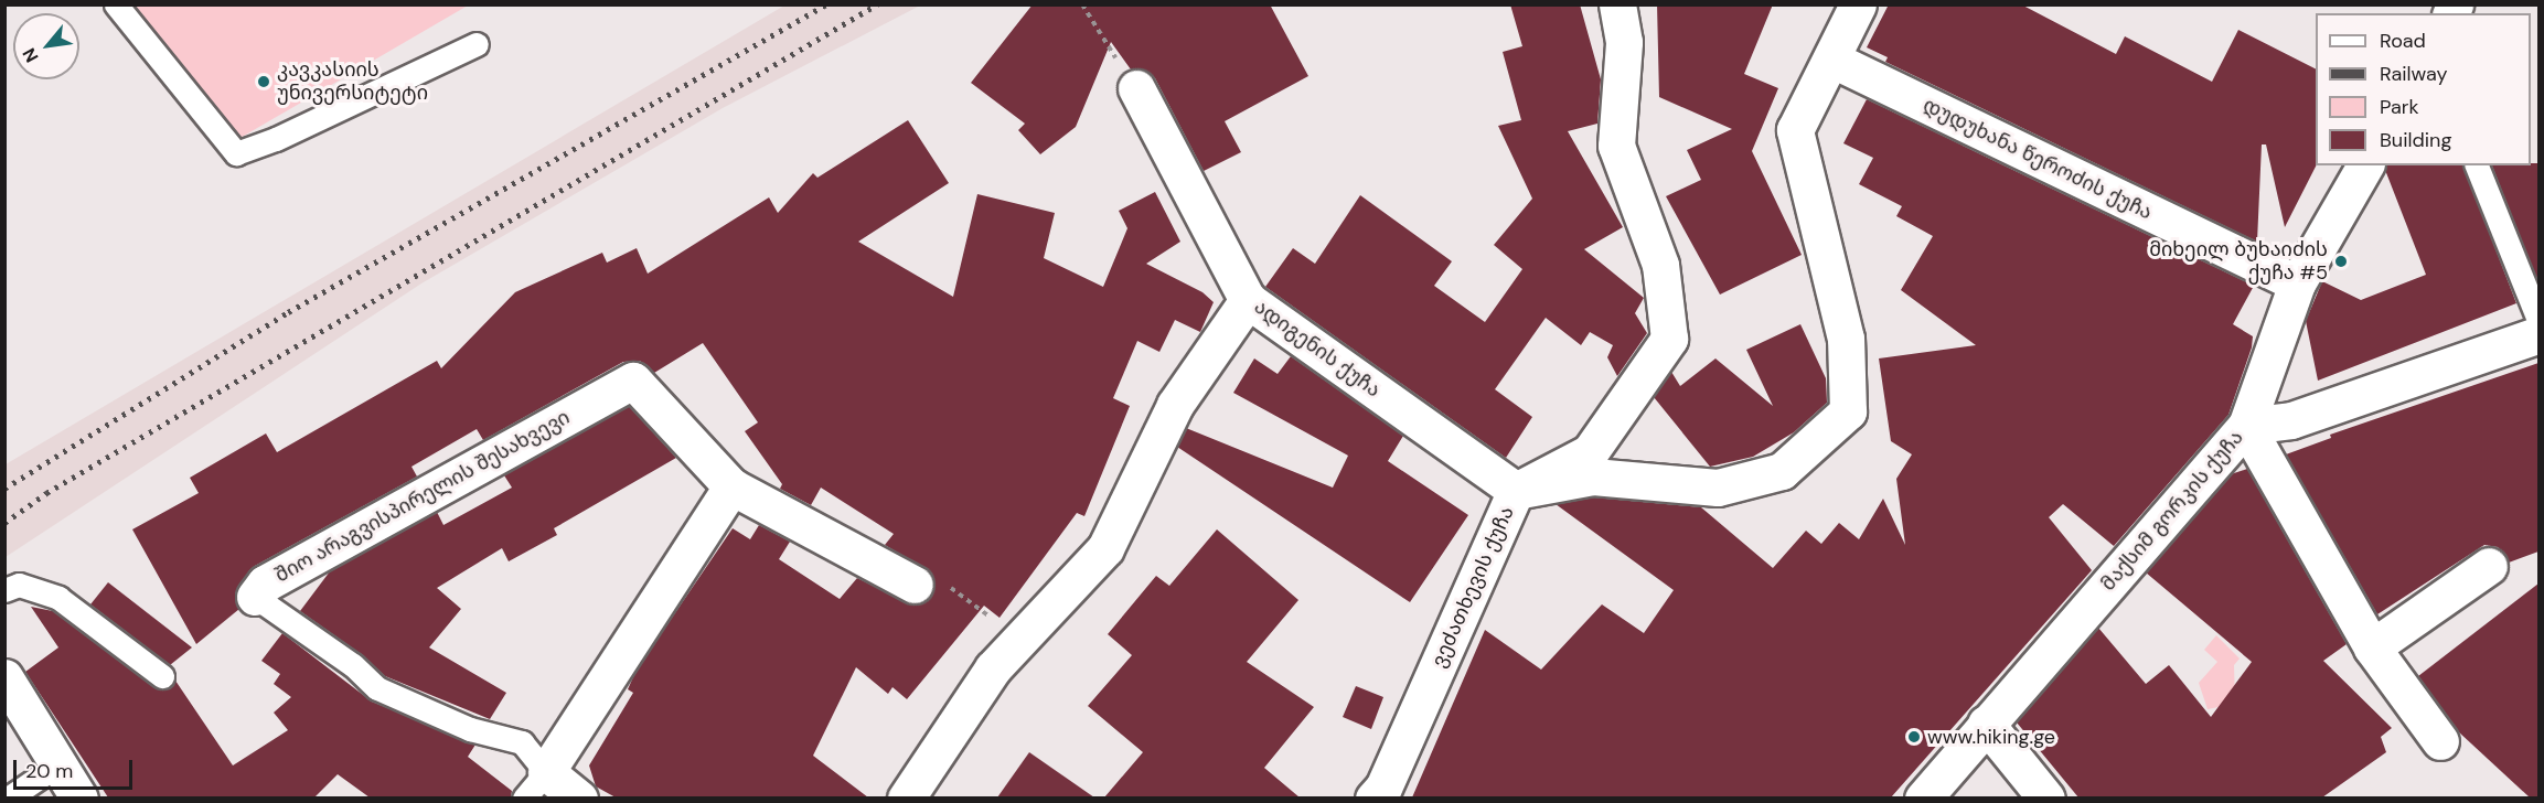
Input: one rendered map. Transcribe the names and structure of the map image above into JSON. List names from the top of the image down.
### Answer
{
  "streets": {
    "street": [
      "დუდუხანა წეროძის ქუჩა",
      "ადიგენის ქუჩა",
      "შიო არაგვისპირელის შესახვევი",
      "მაქსიმ გორკის ქუჩა",
      "ვეძათხევის ქუჩა"
    ]
  },
  "crossings": [
    ["ადიგენის ქუჩა", "ვეძათხევის ქუჩა"]
  ],
  "places": ["კავკასიის უნივერსიტეტი", "მიხეილ ბუხაიძის ქუჩა #5", "www.hiking.ge"],
  "legend": [
    "Road",
    "Railway",
    "Park",
    "Building"
  ],
  "scale_bar": "20 m",
  "north": "bottom left"
}
